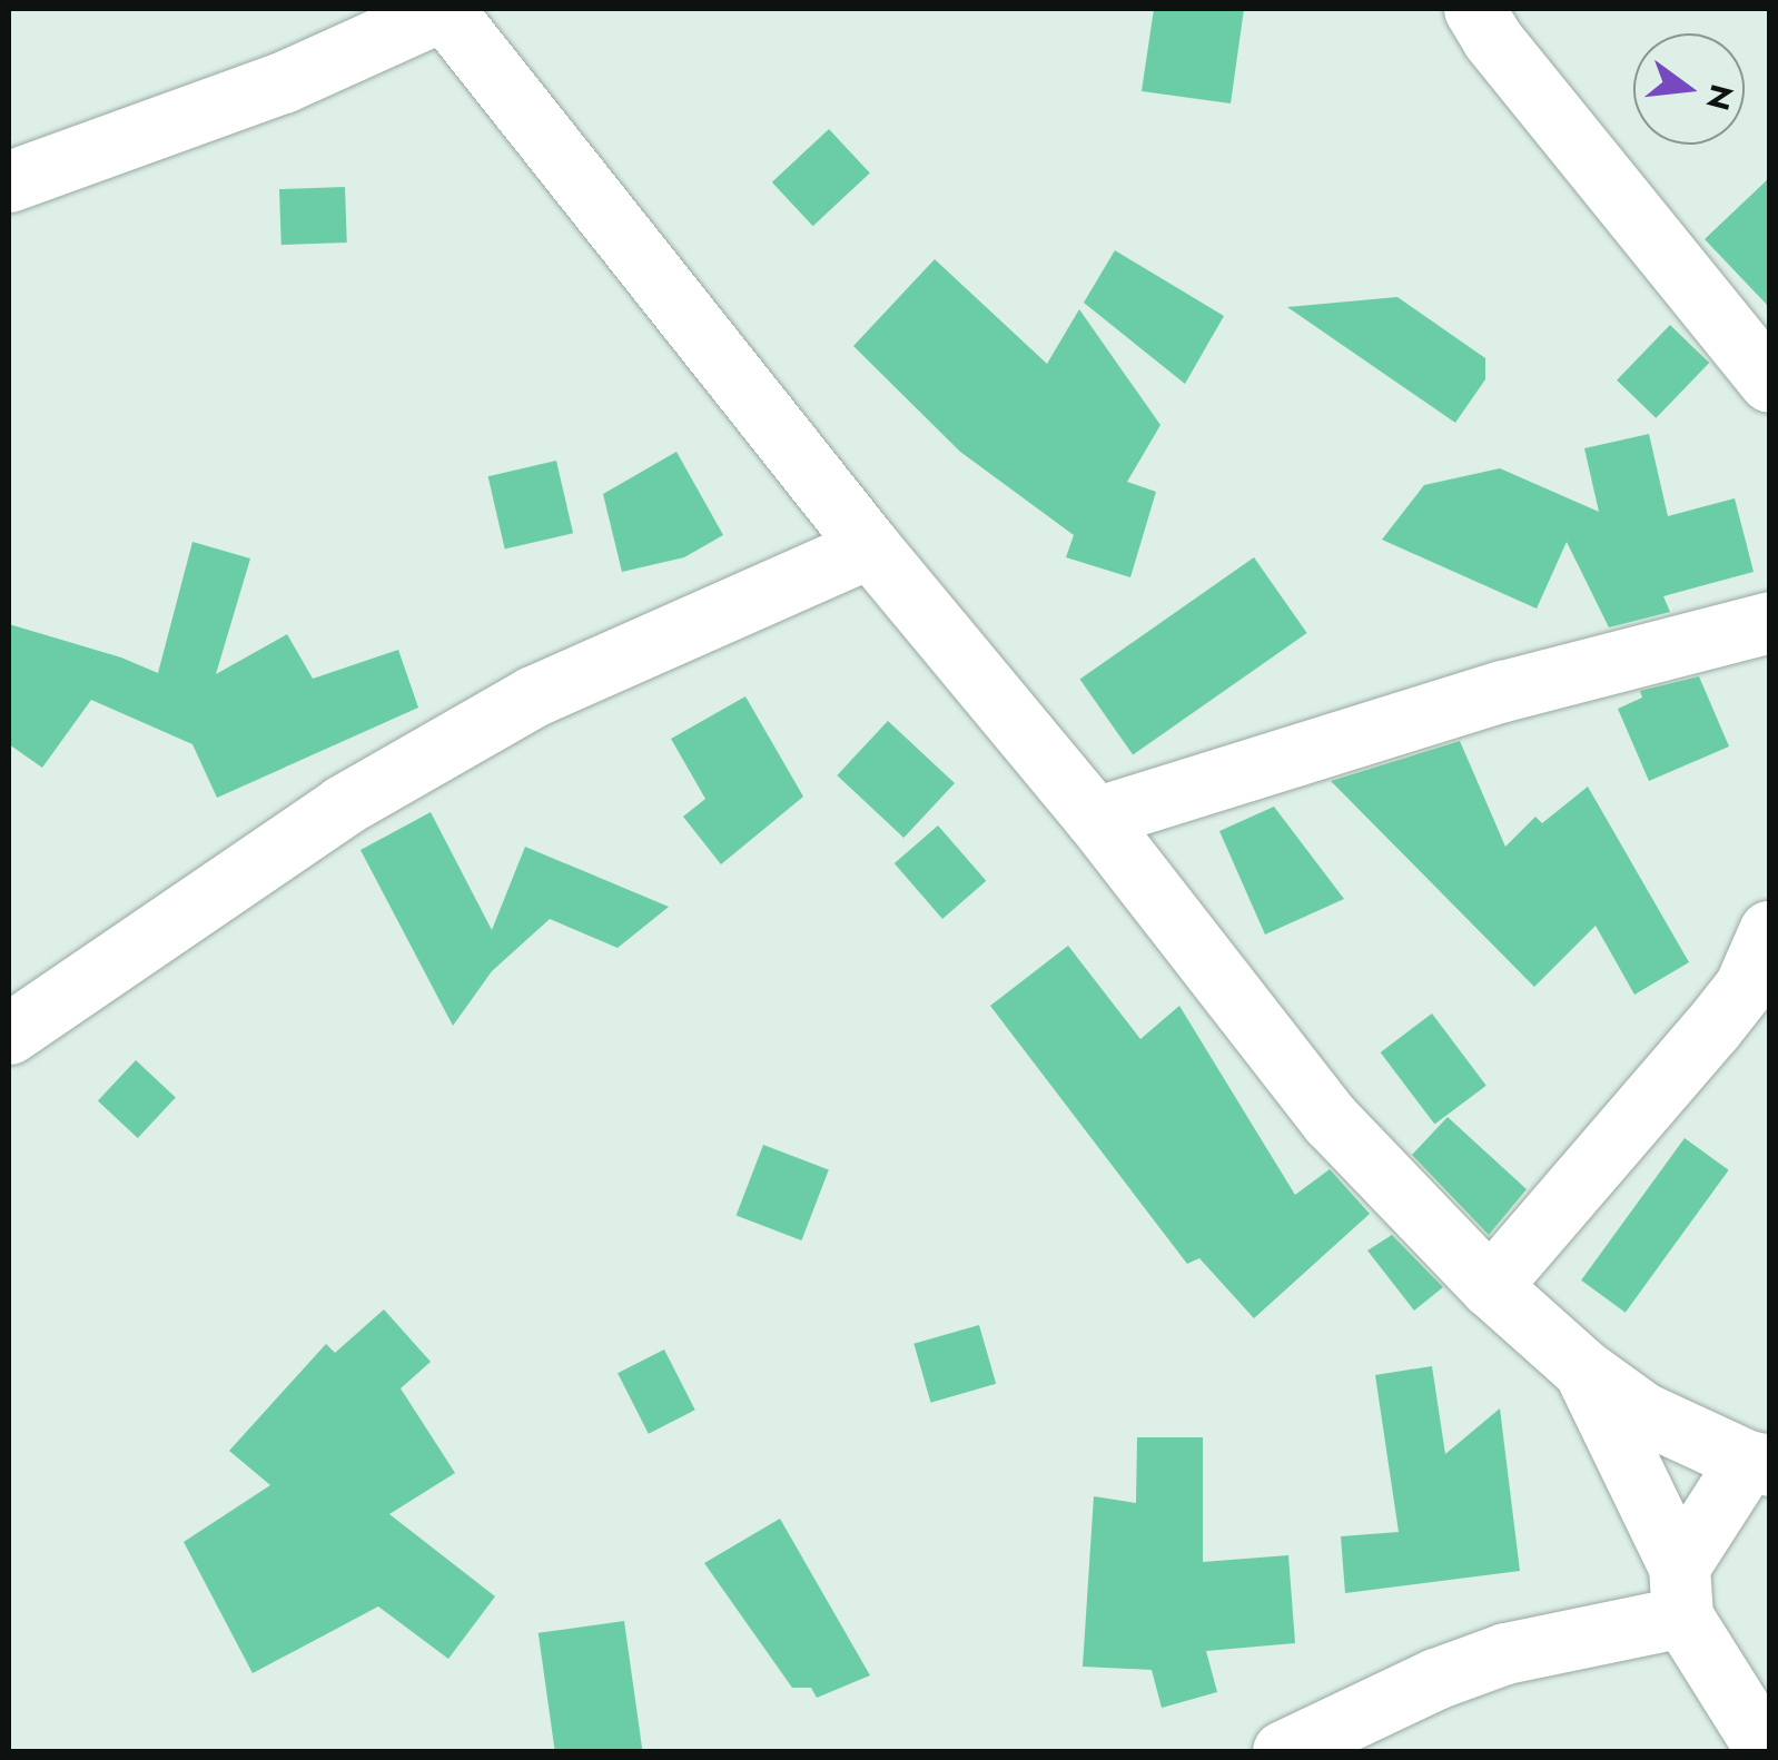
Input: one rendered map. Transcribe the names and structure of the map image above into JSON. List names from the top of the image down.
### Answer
{
  "north": "right"
}
